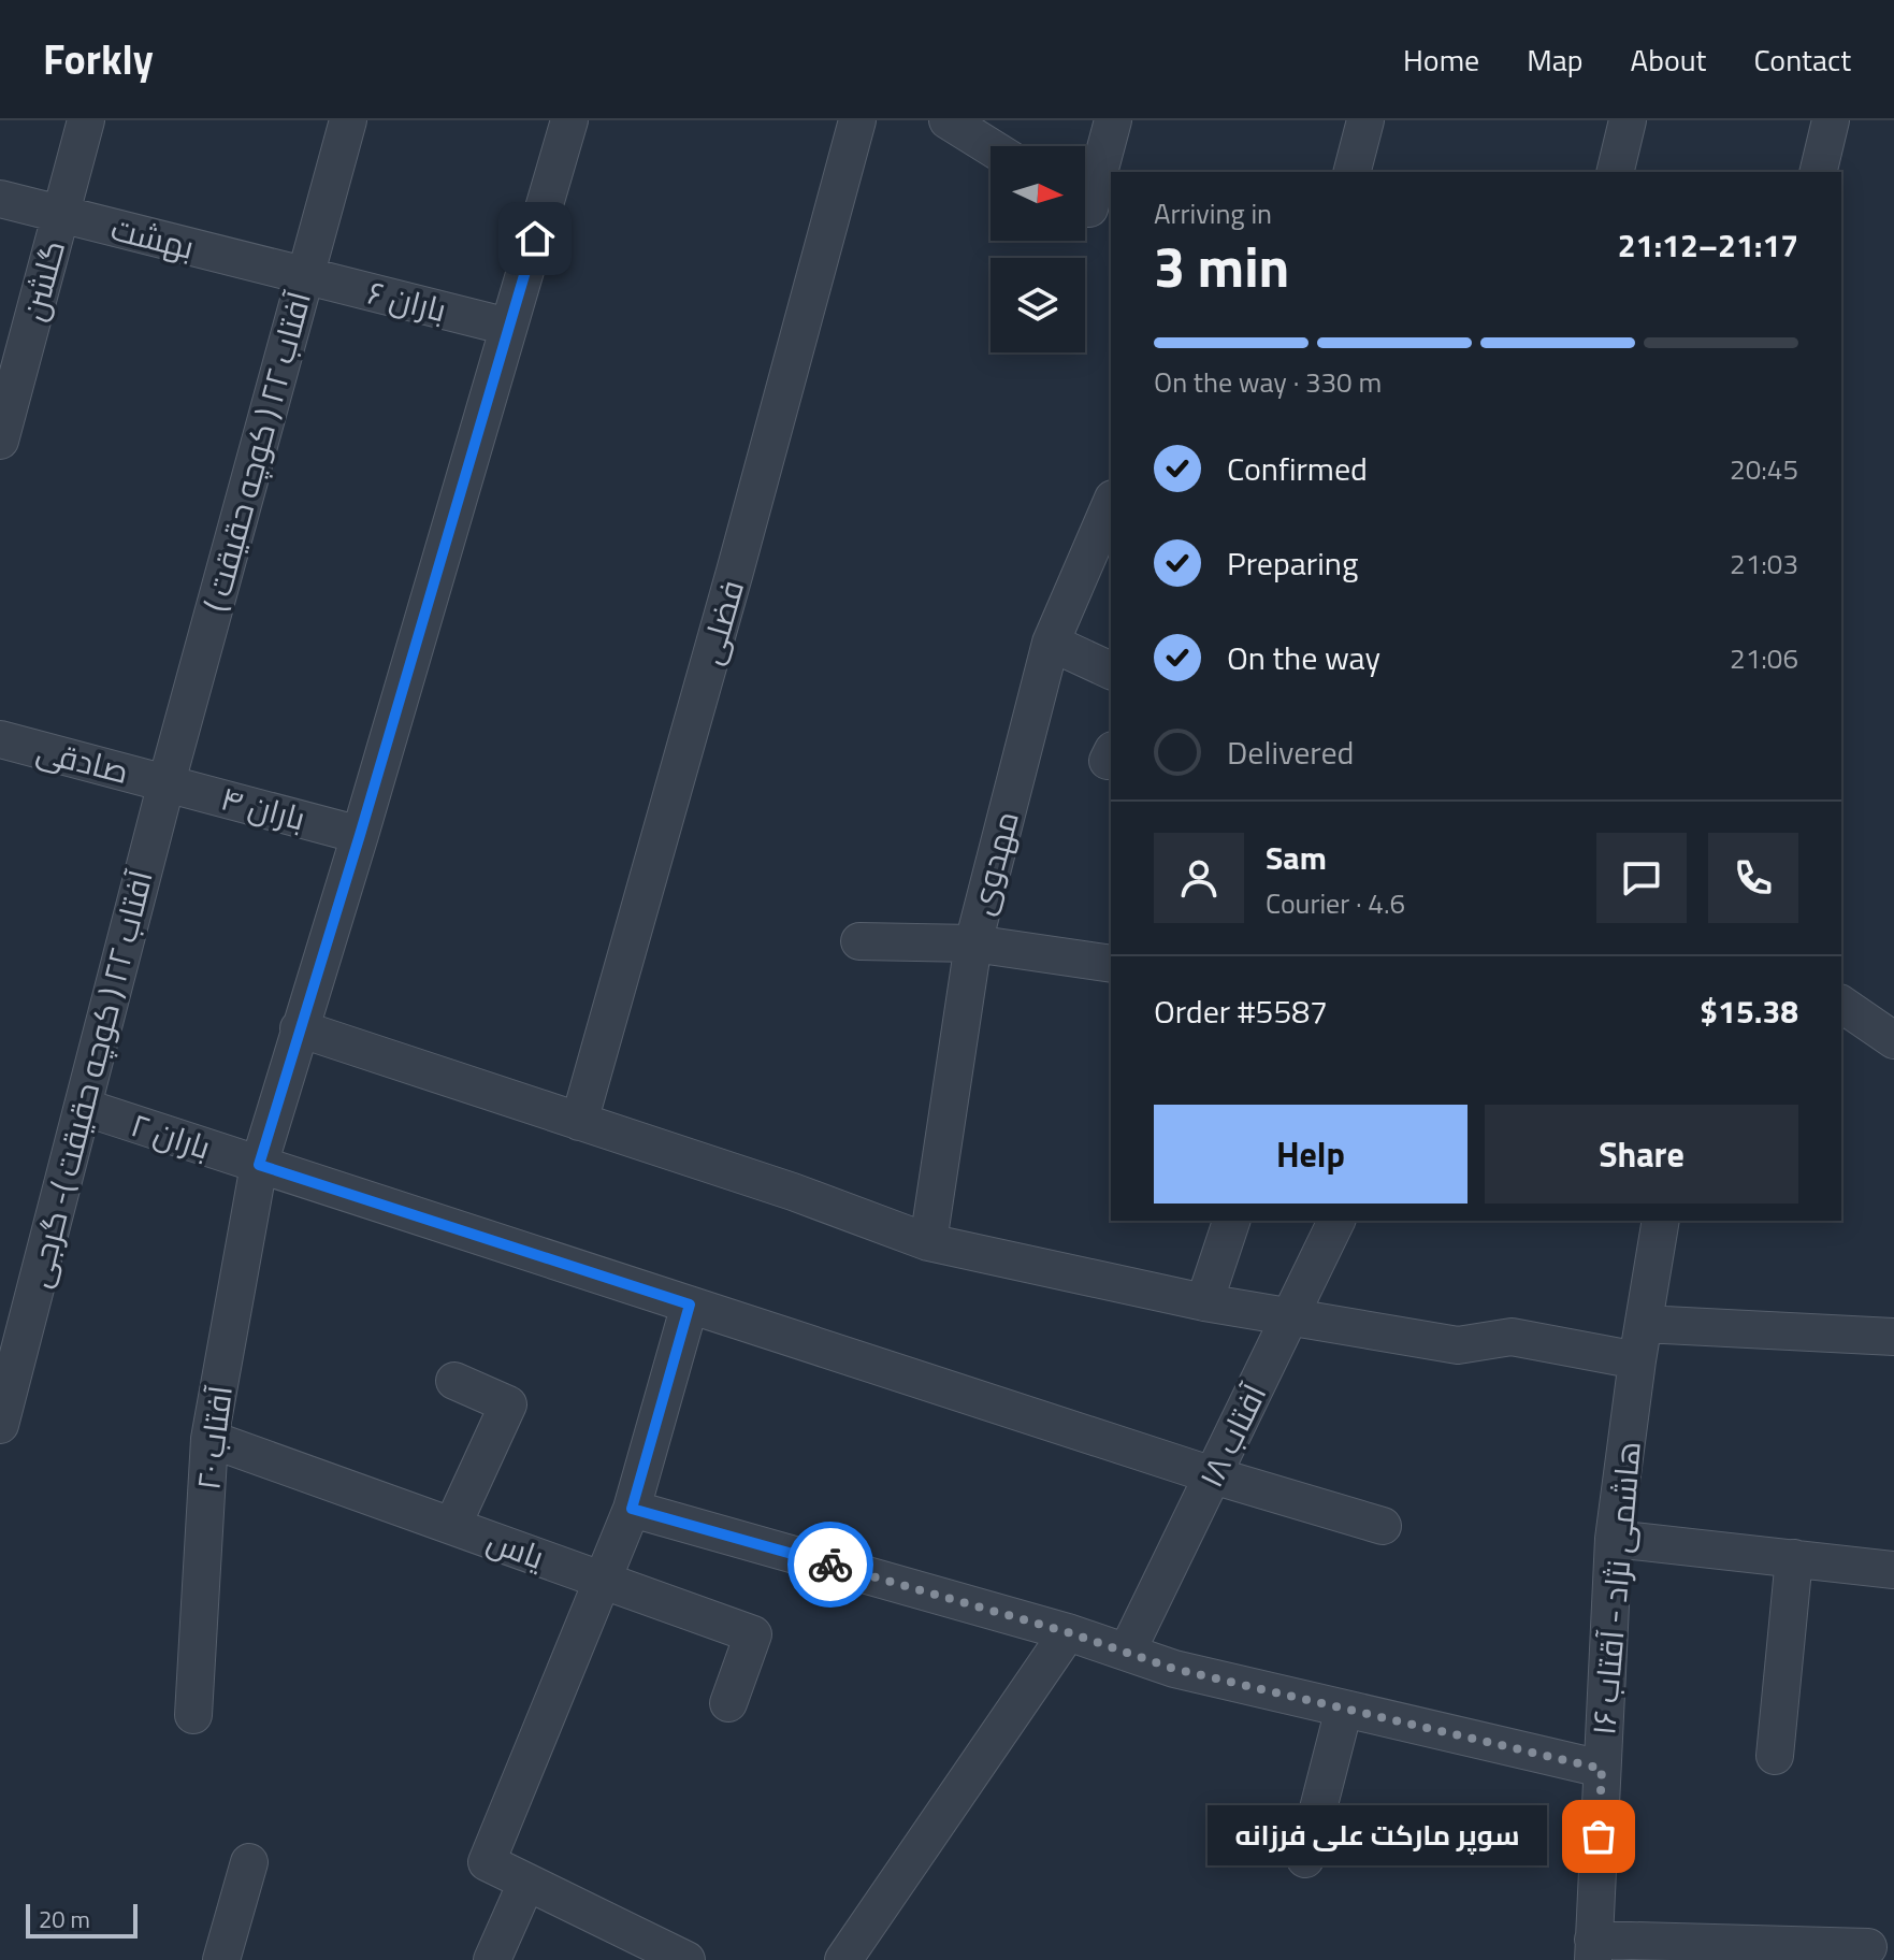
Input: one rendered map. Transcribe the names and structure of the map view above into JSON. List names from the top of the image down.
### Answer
{
  "streets": {
    "street": [
      "بهشت",
      "گلشن",
      "باران ۶",
      "آفتاب ۲۲ ( کوچه حقیقت )",
      "فضلی",
      "صادقی",
      "باران ۴",
      "مهدوی",
      "آفتاب ۲۲ ( کوچه حقیقت )- گرجی",
      "باران ۲",
      "آفتاب ۱۸",
      "آفتاب ۲۰",
      "یاس",
      "هاشمی نژاد - آقتاب ۱۶"
    ]
  },
  "crossings": [
    ["بهشت", "گلشن"],
    ["بهشت", "باران ۶"],
    ["بهشت", "آفتاب ۲۲ ( کوچه حقیقت )"],
    ["باران ۶", "آفتاب ۲۲ ( کوچه حقیقت )"],
    ["باران ۶", "آفتاب ۲۰"],
    ["آفتاب ۲۲ ( کوچه حقیقت )", "صادقی"],
    ["آفتاب ۲۲ ( کوچه حقیقت )", "باران ۴"],
    ["آفتاب ۲۲ ( کوچه حقیقت )", "آفتاب ۲۲ ( کوچه حقیقت )- گرجی"],
    ["صادقی", "باران ۴"],
    ["صادقی", "آفتاب ۲۲ ( کوچه حقیقت )- گرجی"],
    ["باران ۴", "آفتاب ۲۲ ( کوچه حقیقت )- گرجی"],
    ["باران ۴", "آفتاب ۲۰"],
    ["آفتاب ۲۲ ( کوچه حقیقت )- گرجی", "باران ۲"],
    ["باران ۲", "آفتاب ۱۸"],
    ["باران ۲", "آفتاب ۲۰"],
    ["آفتاب ۲۰", "یاس"]
  ],
  "places": ["سوپر مارکت علی فرزانه"],
  "scale_bar": "20 m",
  "north": "right",
  "page": {
    "header": "Forkly",
    "nav": [
      "Home",
      "Map",
      "About",
      "Contact"
    ],
    "heading": ["3 min", "Arriving in", "21:12–21:17"],
    "panel": [
      "Sam",
      "Courier · 4.6",
      "Order #5587",
      "$15.38"
    ],
    "bar": "On the way · 330 m",
    "list": [
      ["Confirmed", "20:45"],
      ["Preparing", "21:03"],
      ["On the way", "21:06"],
      "Delivered"
    ],
    "buttons": ["Help", "Share"],
    "bubble": "سوپر مارکت علی فرزانه",
    "scale": "20 m"
  }
}
